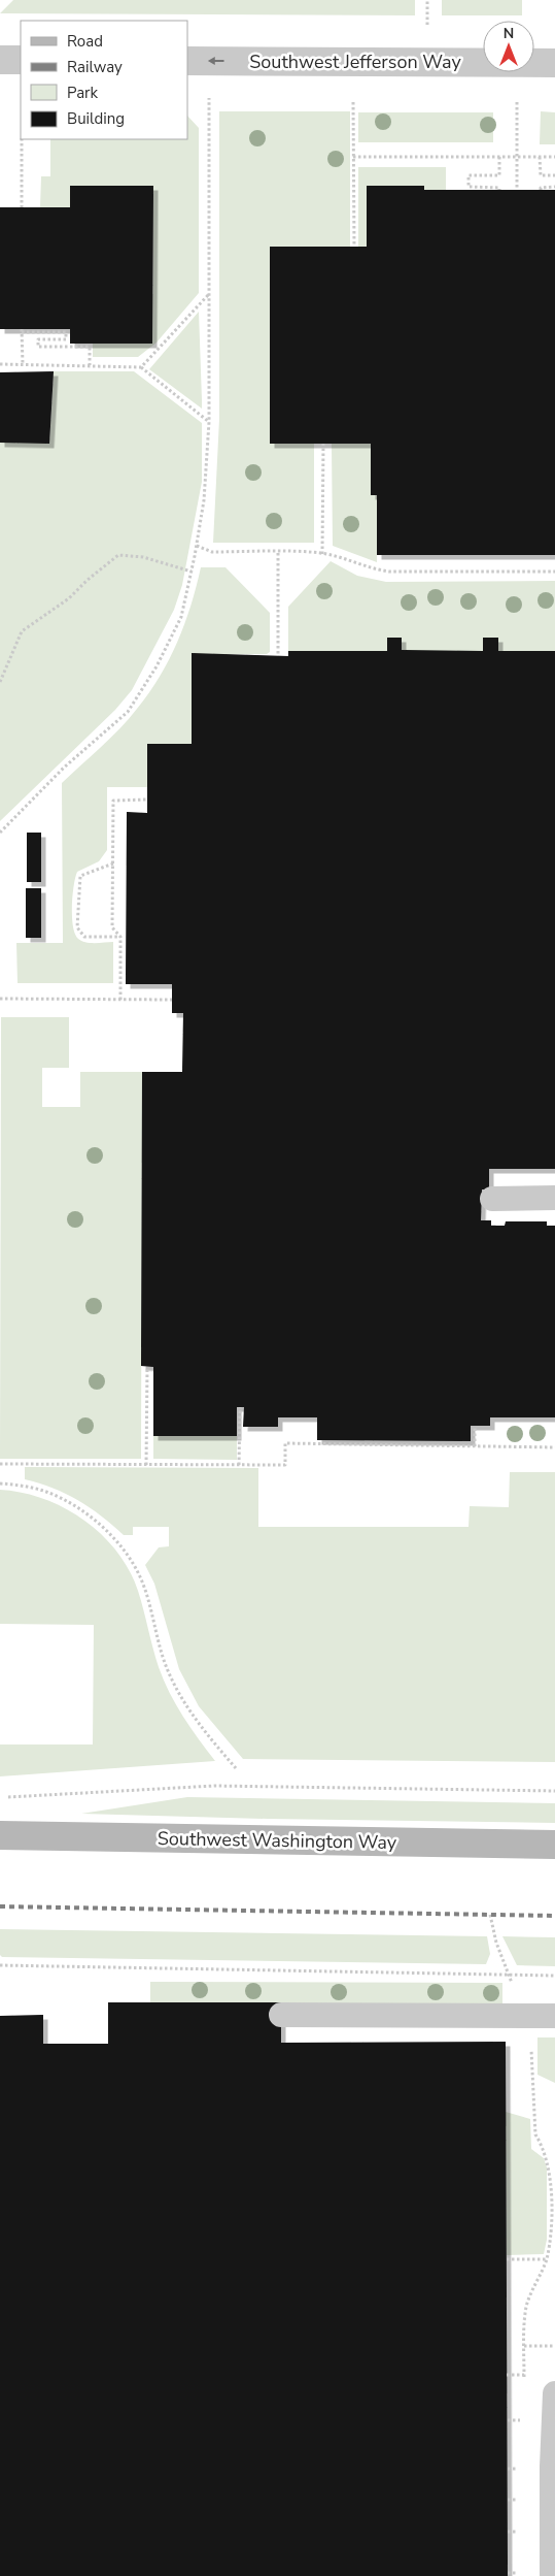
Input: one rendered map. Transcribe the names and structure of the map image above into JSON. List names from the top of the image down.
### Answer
{
  "streets": {
    "street": ["Southwest Jefferson Way", "Southwest Washington Way"]
  },
  "one_way": ["Southwest Jefferson Way"],
  "legend": [
    "Road",
    "Railway",
    "Park",
    "Building"
  ],
  "north": "top"
}
